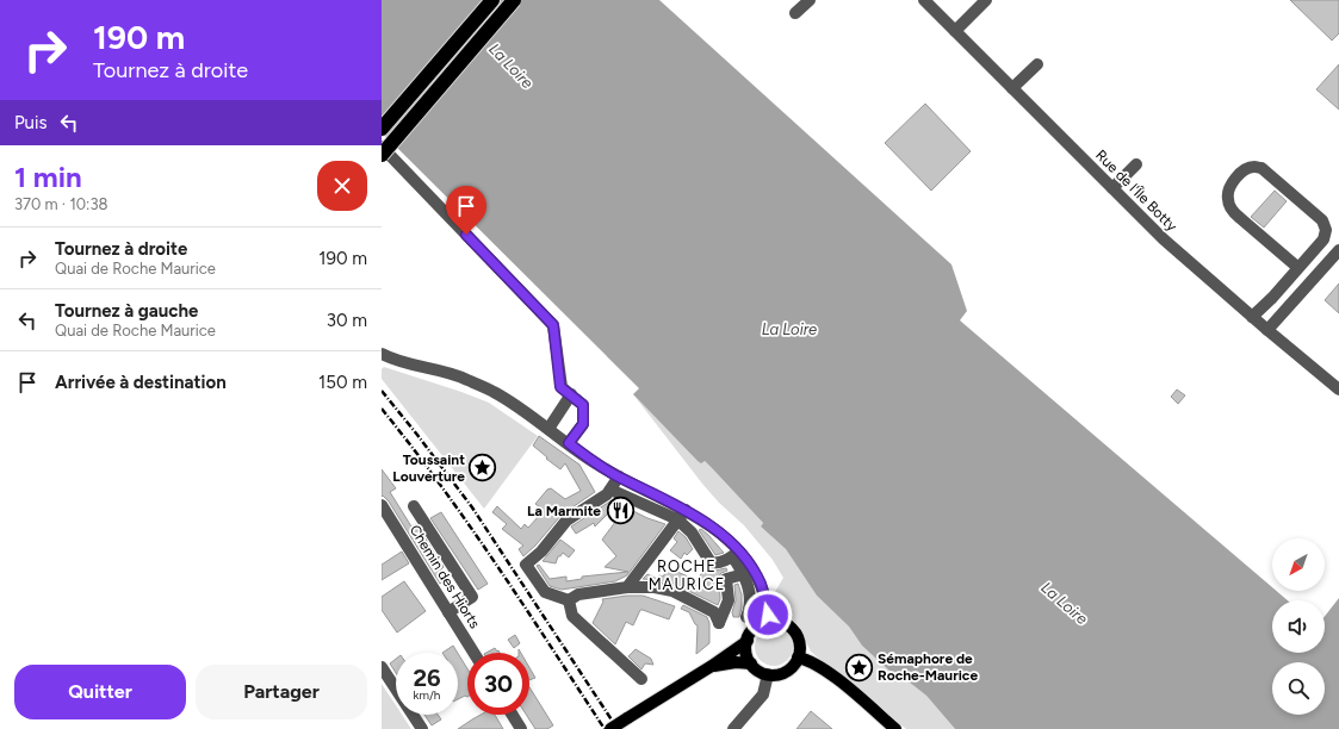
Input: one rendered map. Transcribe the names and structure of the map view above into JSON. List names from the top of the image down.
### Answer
{
  "streets": {
    "street": ["Rue de l'Île Botty", "Chemin des Hiorts"]
  },
  "districts": ["ROCHE MAURICE"],
  "water": ["La Loire"],
  "places": {
    "place": ["Toussaint Louverture", "Sémaphore de Roche-Maurice"],
    "restaurant": ["La Marmite"]
  },
  "north": "bottom left",
  "page": {
    "turn": ["190 m", "Tournez à droite"],
    "then": "Puis",
    "heading": ["1 min", "370 m · 10:38"],
    "list": [
      {
        "name": "Tournez à droite",
        "note": "Quai de Roche Maurice",
        "value": "190 m"
      },
      {
        "name": "Tournez à gauche",
        "note": "Quai de Roche Maurice",
        "value": "30 m"
      },
      {
        "name": "Arrivée à destination",
        "value": "150 m"
      }
    ],
    "speed": "26 km/h",
    "limit": "30",
    "buttons": ["Quitter", "Partager"]
  }
}
